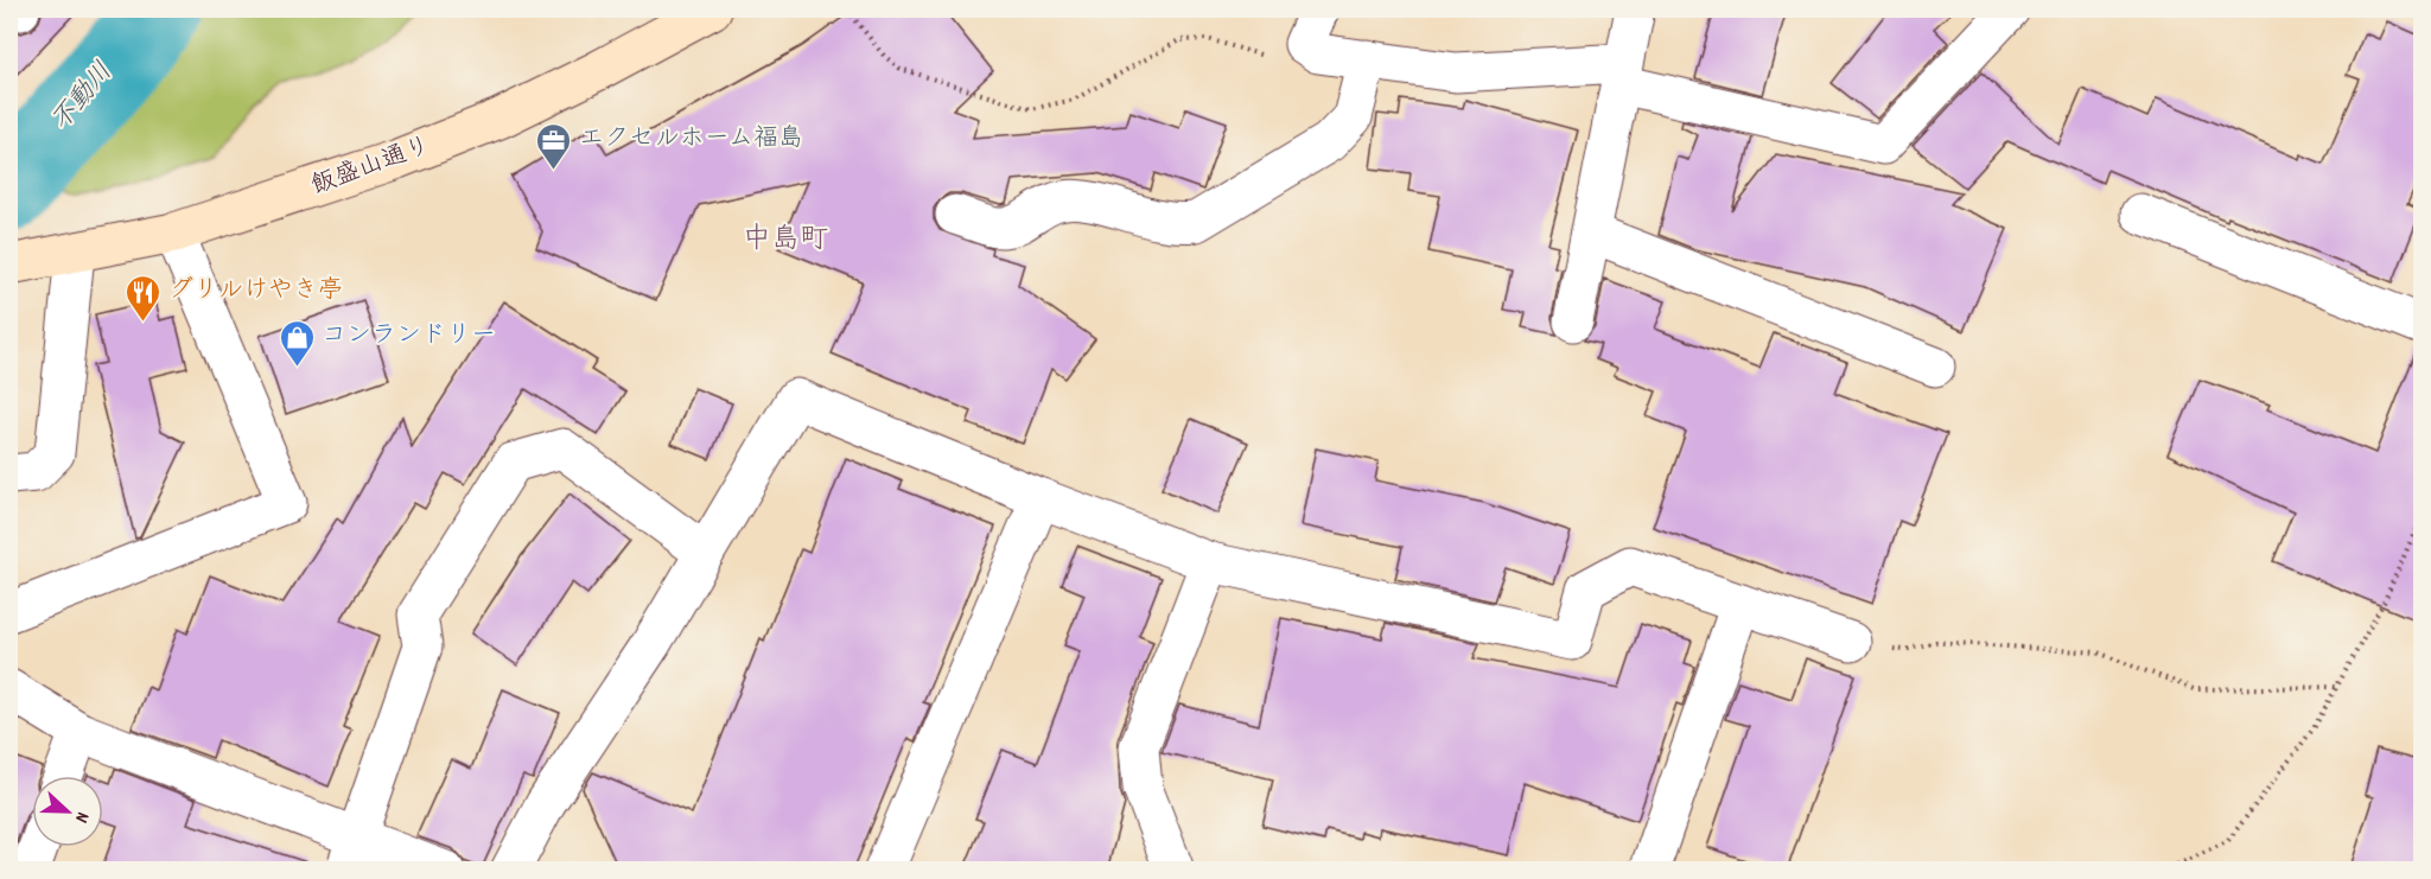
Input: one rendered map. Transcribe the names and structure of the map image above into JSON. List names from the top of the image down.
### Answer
{
  "streets": {
    "street": ["飯盛山通り"]
  },
  "districts": ["中島町"],
  "water": ["不動川"],
  "places": {
    "office": ["エクセルホーム福島"],
    "restaurant": ["グリルけやき亭"],
    "shop": ["コンランドリー"]
  },
  "north": "right"
}
